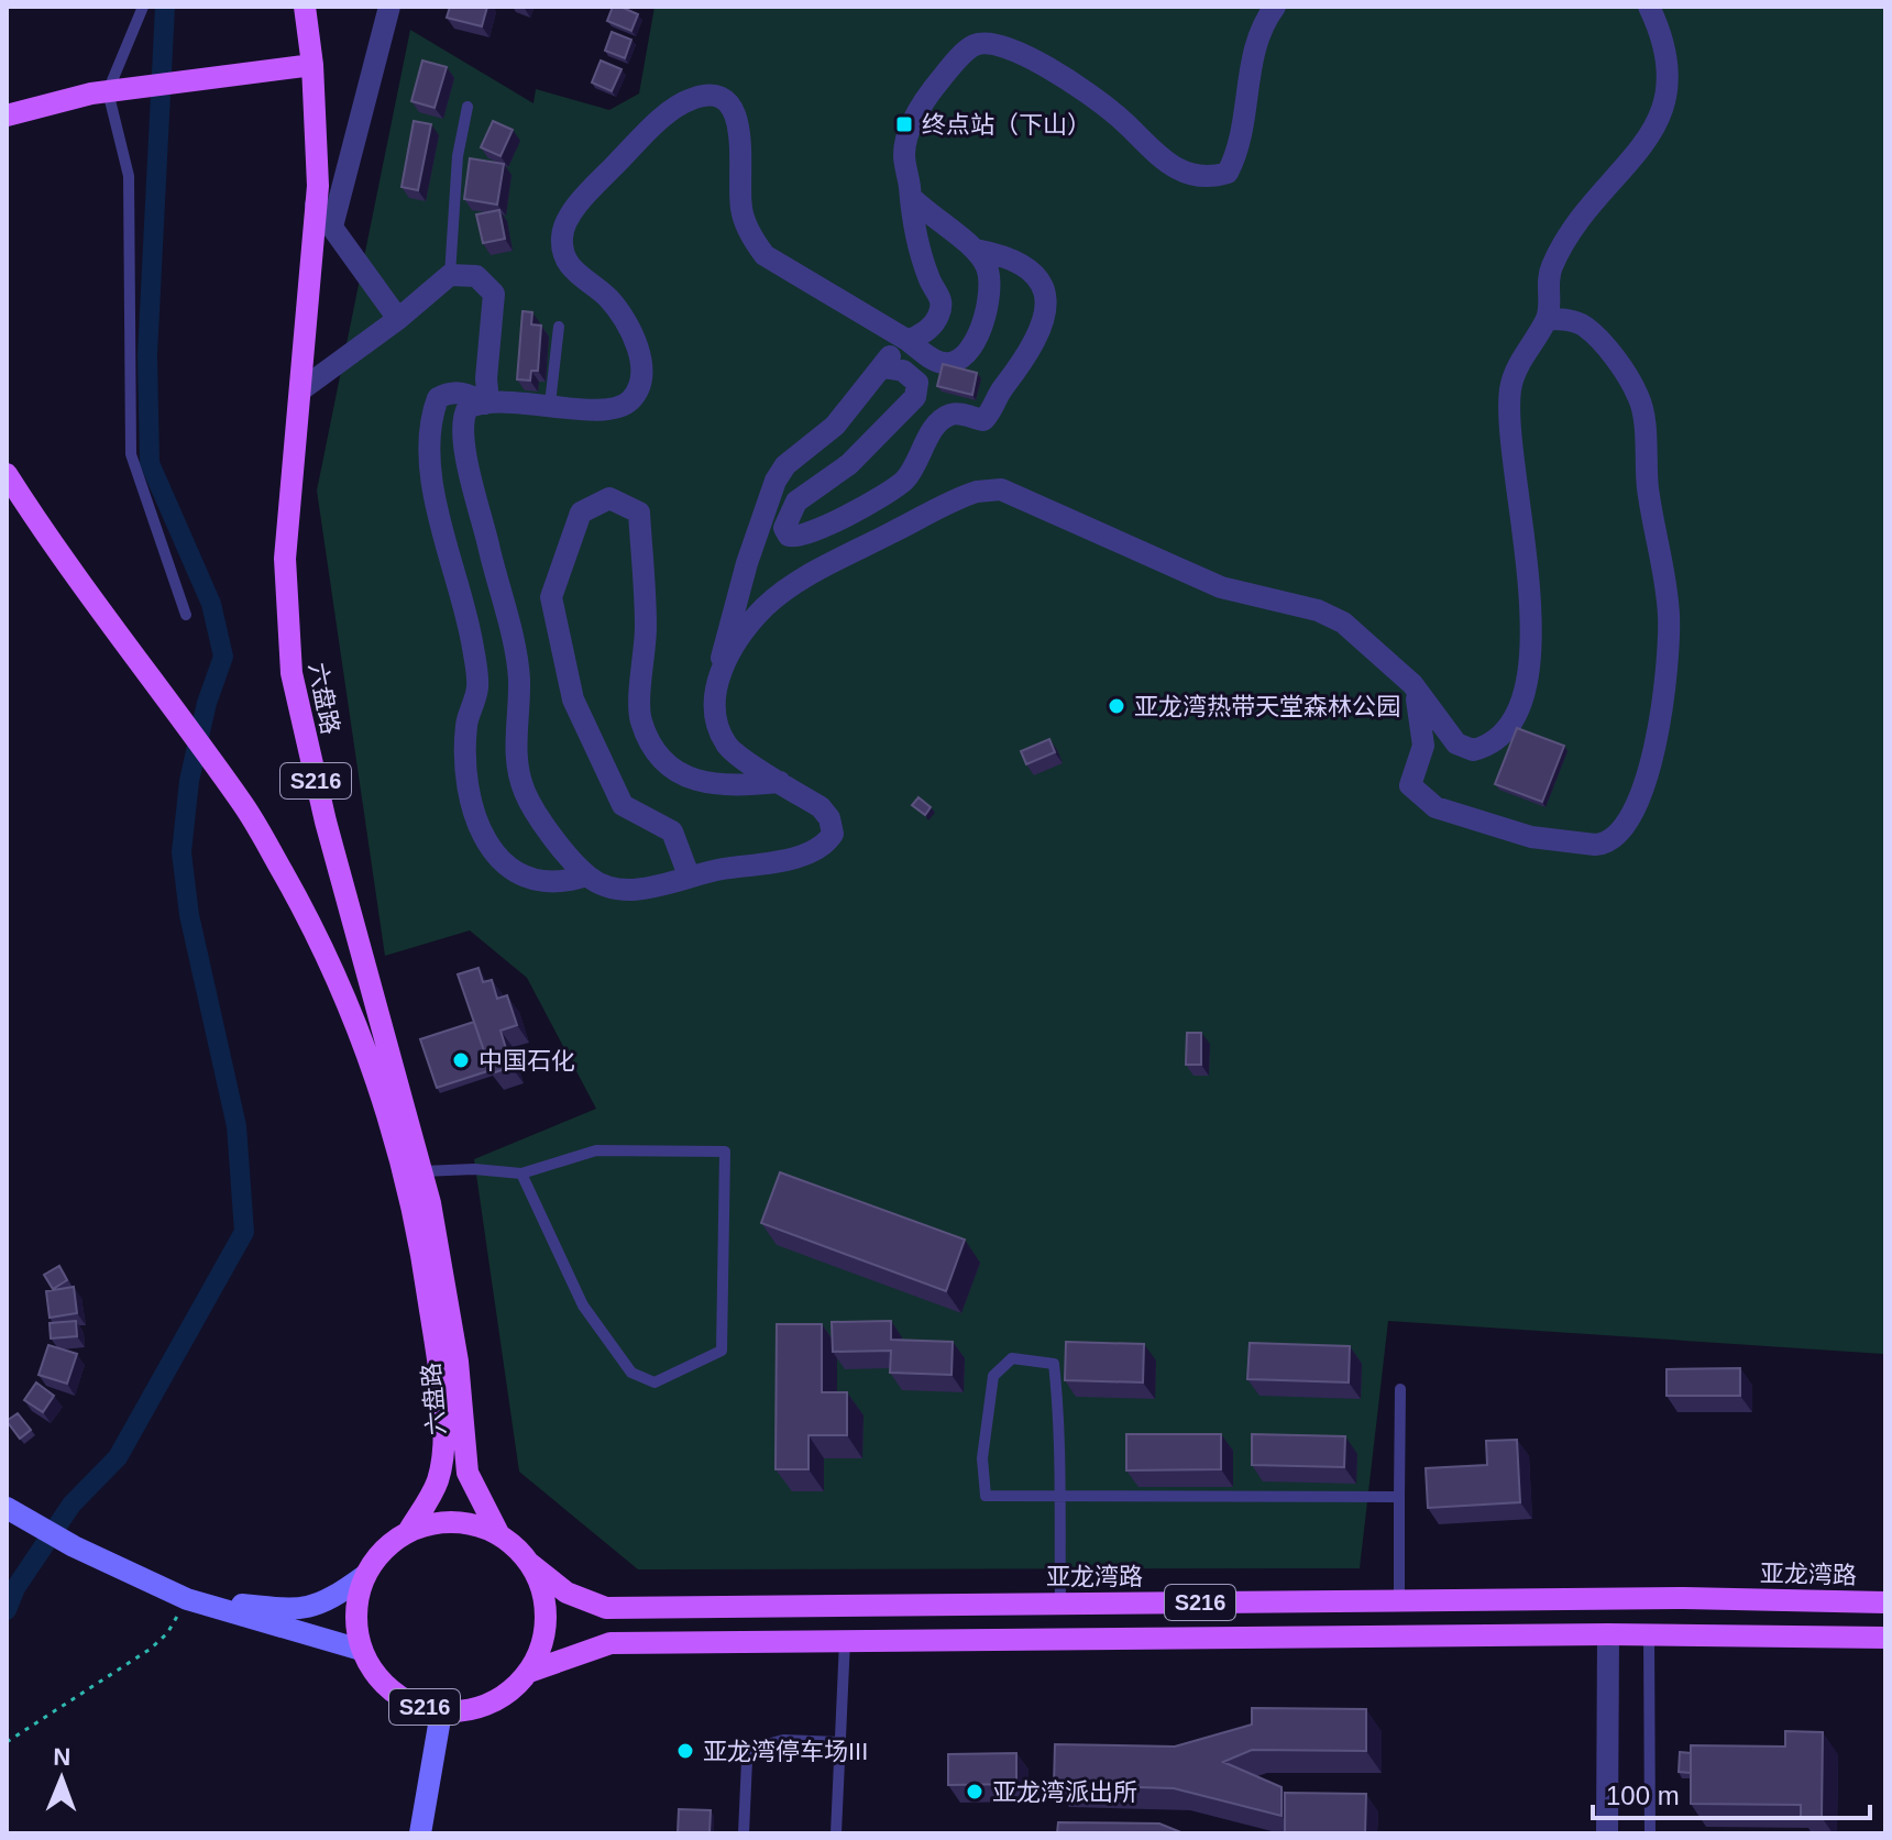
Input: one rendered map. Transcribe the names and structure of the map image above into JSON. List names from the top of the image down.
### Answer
{
  "streets": {
    "main road": ["六盘路", "S216", "亚龙湾路"]
  },
  "crossings": [
    ["六盘路", "S216"],
    ["六盘路", "亚龙湾路"],
    ["S216", "亚龙湾路"]
  ],
  "places": {
    "transit": ["终点站（下山）"],
    "other": [
      "亚龙湾热带天堂森林公园",
      "中国石化",
      "亚龙湾停车场III",
      "亚龙湾派出所"
    ]
  },
  "scale_bar": "100 m",
  "north": "top"
}
